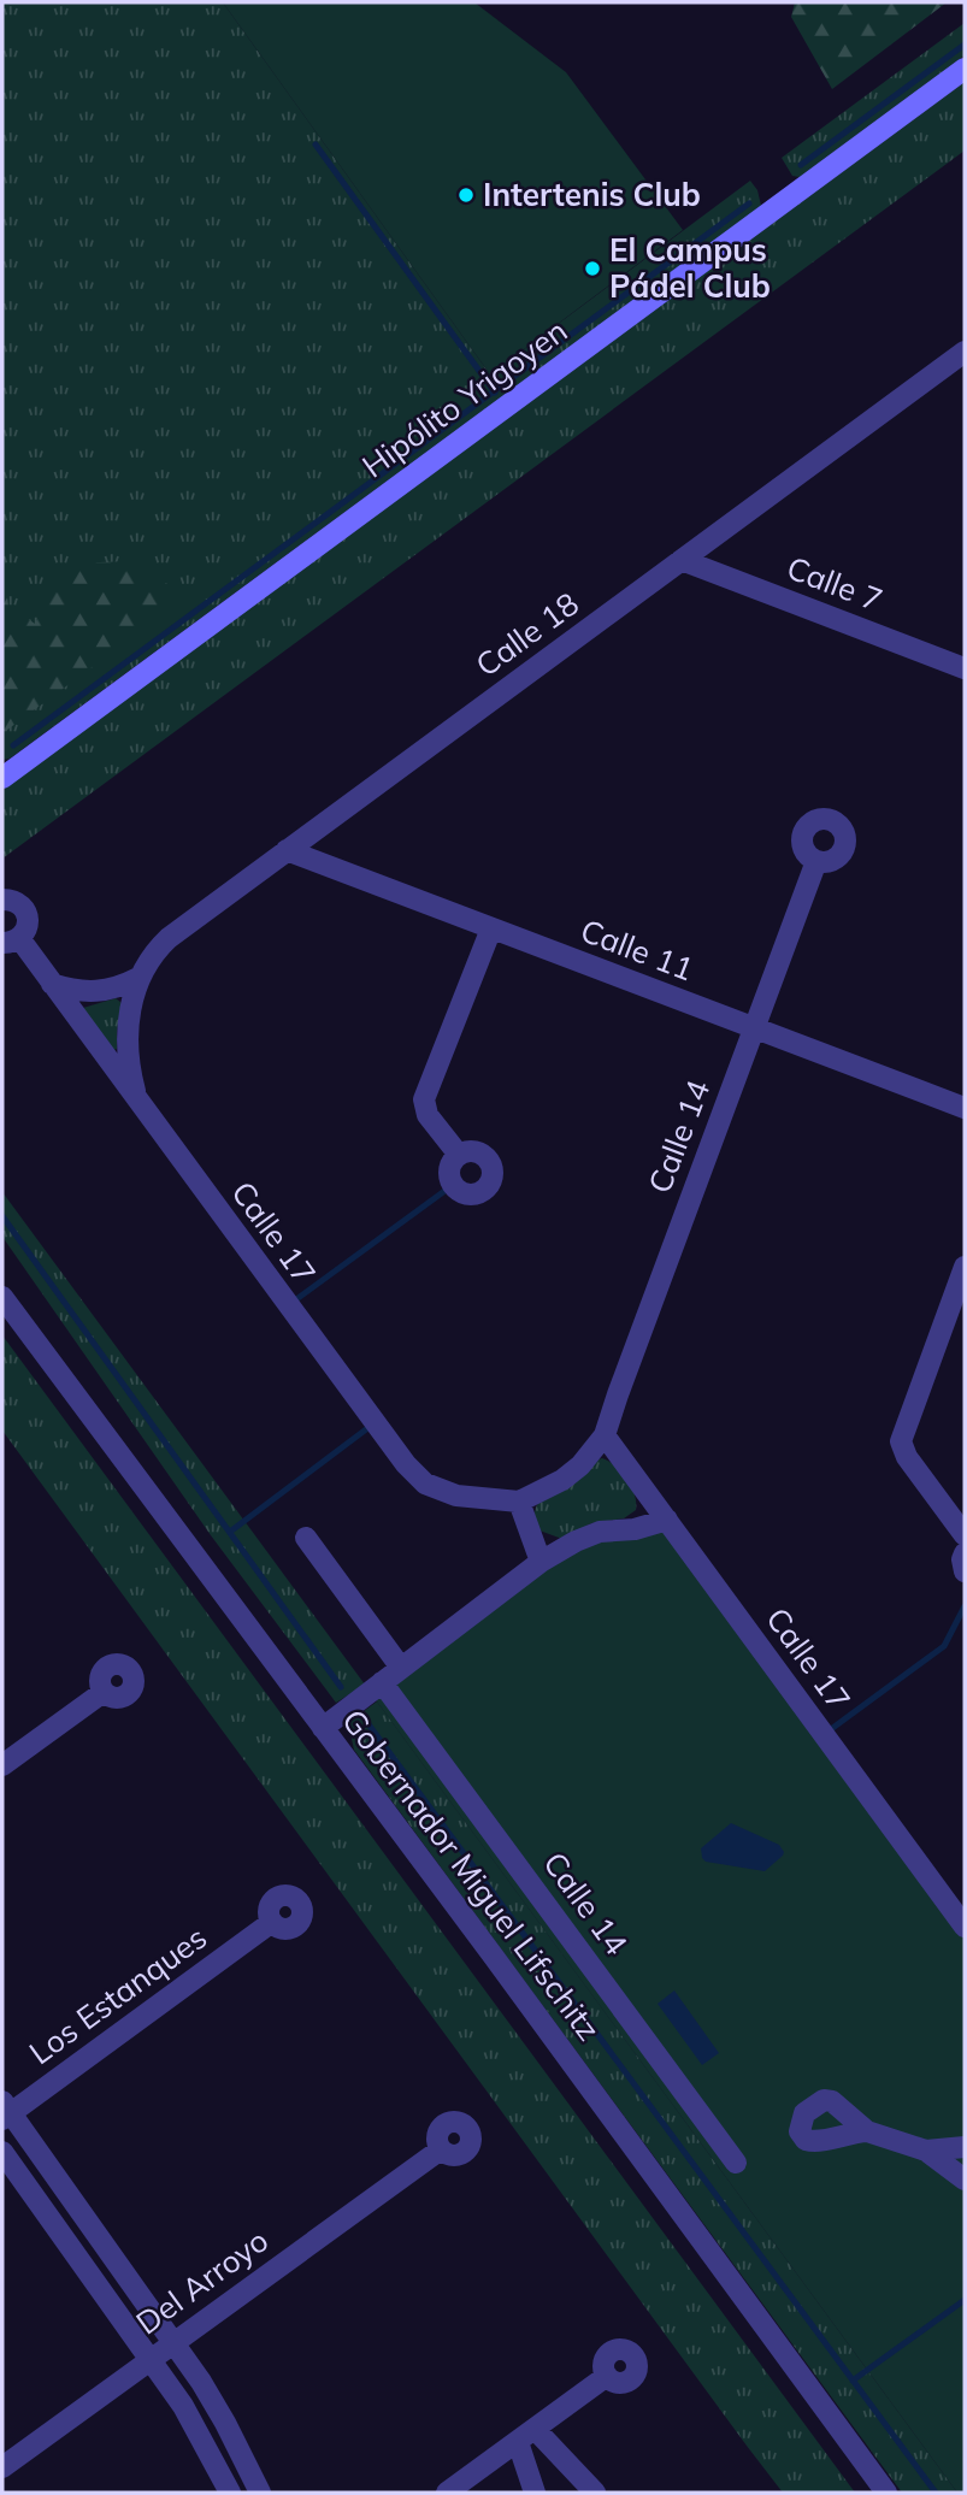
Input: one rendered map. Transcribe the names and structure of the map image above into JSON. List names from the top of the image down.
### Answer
{
  "streets": {
    "main road": ["Hipólito Yrigoyen"],
    "street": [
      "Calle 7",
      "Calle 18",
      "Calle 11",
      "Calle 14",
      "Calle 17",
      "Gobernador Miguel Lifschitz",
      "Los Estanques",
      "Del Arroyo"
    ]
  },
  "crossings": [
    ["Calle 7", "Calle 18"],
    ["Calle 18", "Calle 11"],
    ["Calle 18", "Calle 17"],
    ["Calle 11", "Calle 14"],
    ["Calle 14", "Calle 17"]
  ],
  "places": ["Intertenis Club", "El Campus Pádel Club"]
}
